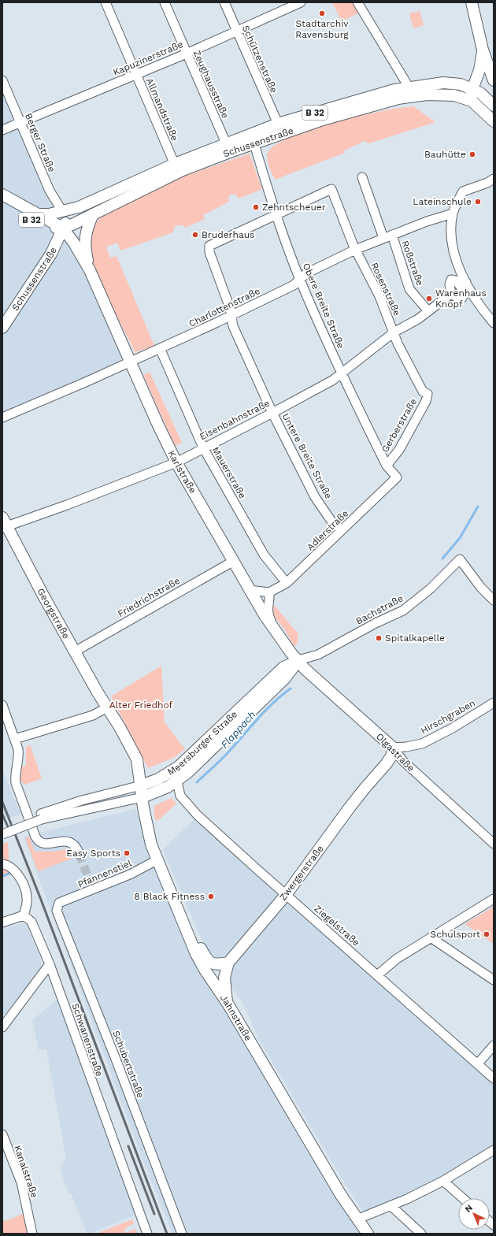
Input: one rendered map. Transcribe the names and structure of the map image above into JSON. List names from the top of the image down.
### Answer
{
  "streets": {
    "main road": [
      "B 32",
      "Schussenstraße",
      "Karlstraße",
      "Georgstraße",
      "Meersburger Straße",
      "Olgastraße",
      "Zwergerstraße",
      "Jahnstraße"
    ],
    "street": [
      "Kapuzinerstraße",
      "Schützenstraße",
      "Zeughausstraße",
      "Allmandstraße",
      "Berger Straße",
      "Roßstraße",
      "Rosenstraße",
      "Obere Breite Straße",
      "Charlottenstraße",
      "Eisenbahnstraße",
      "Gerberstraße",
      "Untere Breite Straße",
      "Mauerstraße",
      "Adlerstraße",
      "Friedrichstraße",
      "Bachstraße",
      "Hirschgraben",
      "Pfannenstiel",
      "Ziegelstraße",
      "Schwanenstraße",
      "Schubertstraße",
      "Kanalstraße"
    ]
  },
  "crossings": [
    ["Kapuzinerstraße", "Schützenstraße"],
    ["Kapuzinerstraße", "Zeughausstraße"],
    ["Kapuzinerstraße", "Allmandstraße"],
    ["Kapuzinerstraße", "Berger Straße"],
    ["Schützenstraße", "Schussenstraße"],
    ["Allmandstraße", "Schussenstraße"],
    ["B 32", "Schussenstraße"],
    ["B 32", "Karlstraße"],
    ["Berger Straße", "Schussenstraße"],
    ["Schussenstraße", "Obere Breite Straße"],
    ["Schussenstraße", "Karlstraße"],
    ["Roßstraße", "Charlottenstraße"],
    ["Roßstraße", "Eisenbahnstraße"],
    ["Rosenstraße", "Obere Breite Straße"],
    ["Rosenstraße", "Charlottenstraße"],
    ["Rosenstraße", "Eisenbahnstraße"],
    ["Rosenstraße", "Gerberstraße"],
    ["Rosenstraße", "Untere Breite Straße"],
    ["Obere Breite Straße", "Charlottenstraße"],
    ["Obere Breite Straße", "Eisenbahnstraße"],
    ["Obere Breite Straße", "Gerberstraße"],
    ["Obere Breite Straße", "Untere Breite Straße"],
    ["Obere Breite Straße", "Adlerstraße"],
    ["Charlottenstraße", "Untere Breite Straße"],
    ["Charlottenstraße", "Karlstraße"],
    ["Charlottenstraße", "Mauerstraße"],
    ["Eisenbahnstraße", "Untere Breite Straße"],
    ["Eisenbahnstraße", "Karlstraße"],
    ["Eisenbahnstraße", "Mauerstraße"],
    ["Eisenbahnstraße", "Georgstraße"],
    ["Untere Breite Straße", "Adlerstraße"],
    ["Karlstraße", "Friedrichstraße"],
    ["Karlstraße", "Bachstraße"],
    ["Karlstraße", "Meersburger Straße"],
    ["Karlstraße", "Olgastraße"],
    ["Mauerstraße", "Adlerstraße"],
    ["Friedrichstraße", "Georgstraße"],
    ["Bachstraße", "Meersburger Straße"],
    ["Bachstraße", "Olgastraße"],
    ["Georgstraße", "Meersburger Straße"],
    ["Georgstraße", "Jahnstraße"],
    ["Hirschgraben", "Olgastraße"],
    ["Hirschgraben", "Zwergerstraße"],
    ["Meersburger Straße", "Olgastraße"],
    ["Meersburger Straße", "Ziegelstraße"],
    ["Meersburger Straße", "Jahnstraße"],
    ["Olgastraße", "Zwergerstraße"],
    ["Zwergerstraße", "Ziegelstraße"],
    ["Zwergerstraße", "Jahnstraße"],
    ["Pfannenstiel", "Jahnstraße"],
    ["Pfannenstiel", "Schubertstraße"]
  ],
  "water": ["Flappach"],
  "parks": ["Alter Friedhof"],
  "places": [
    "Stadtarchiv Ravensburg",
    "Bauhütte",
    "Lateinschule",
    "Zehntscheuer",
    "Bruderhaus",
    "Warenhaus Knopf",
    "Spitalkapelle",
    "Easy Sports",
    "8 Black Fitness",
    "Schulsport"
  ],
  "north": "top left"
}
